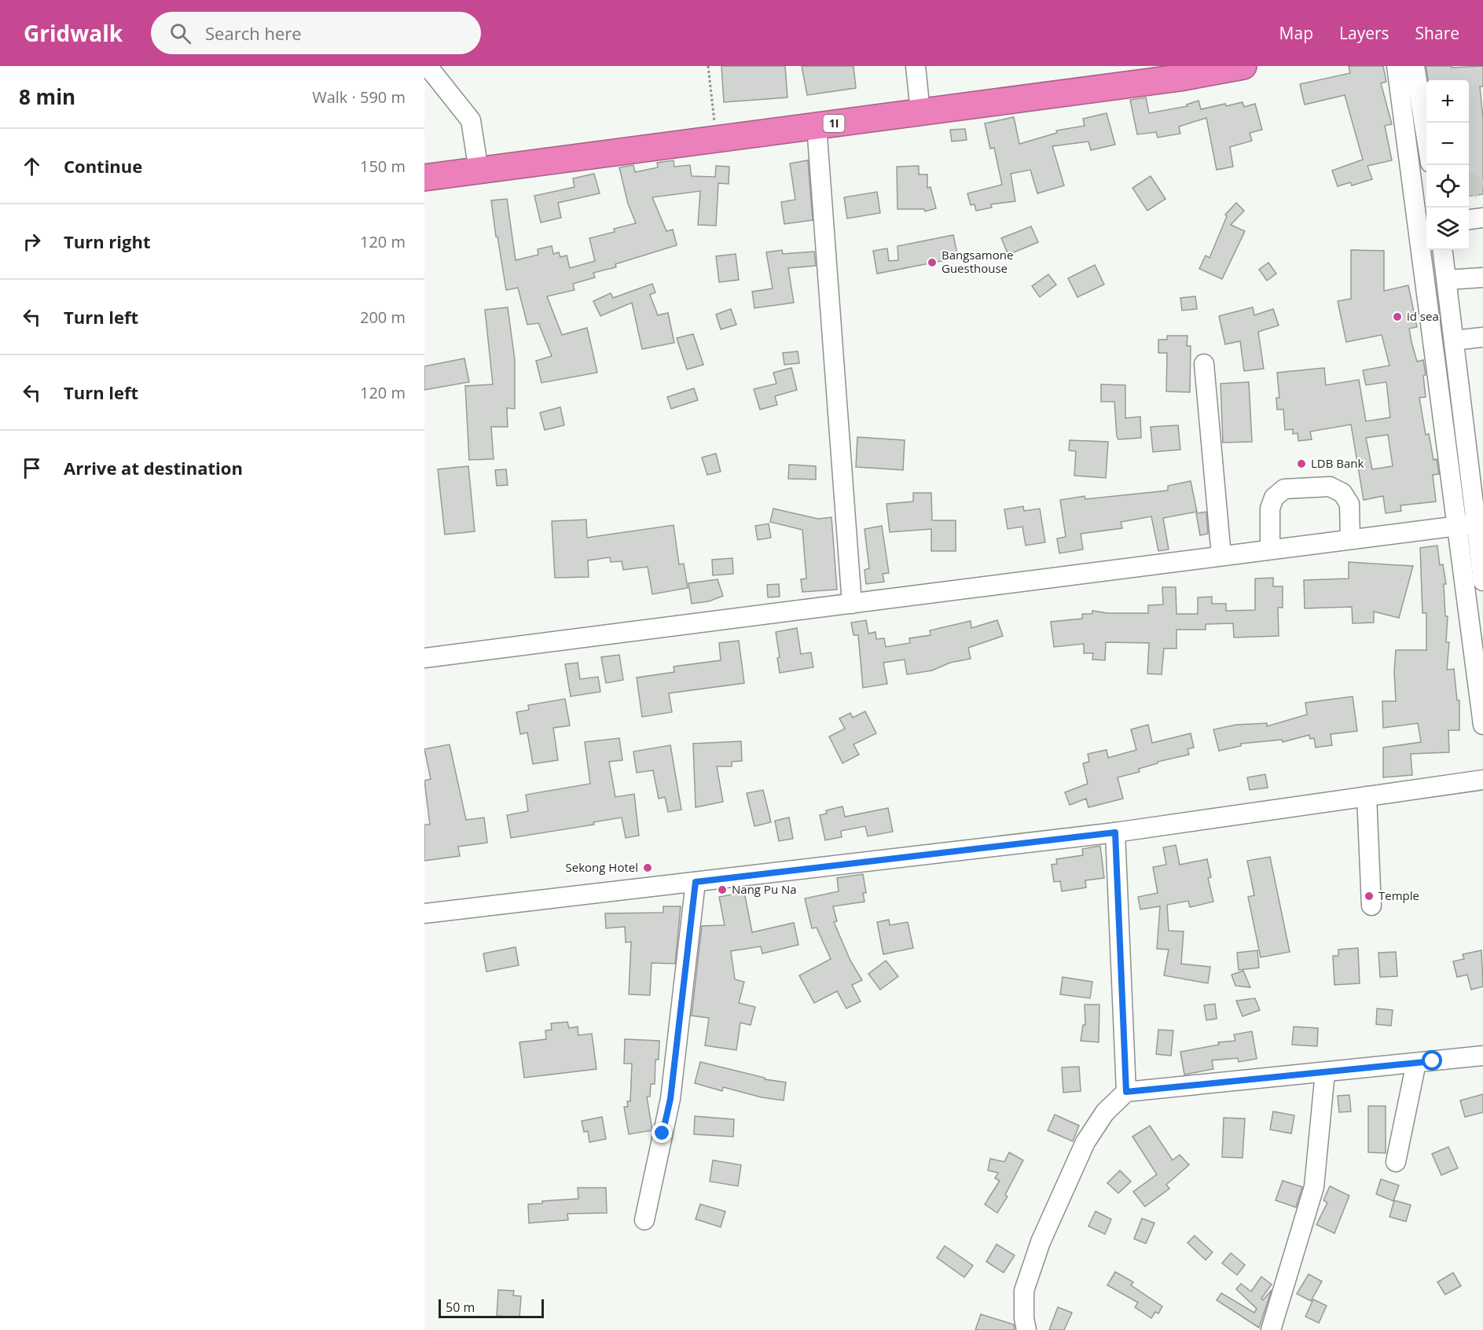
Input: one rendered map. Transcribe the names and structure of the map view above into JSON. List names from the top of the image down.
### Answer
{
  "streets": {
    "highway": ["1I"]
  },
  "places": [
    "Bangsamone Guesthouse",
    "id sea",
    "LDB Bank",
    "Sekong Hotel",
    "Nang Pu Na",
    "Temple"
  ],
  "scale_bar": "50 m",
  "page": {
    "header": "Gridwalk",
    "search": "Search here",
    "nav": ["Map", "Layers", "Share"],
    "heading": ["8 min", "Walk · 590 m"],
    "map_buttons": ["+", "−"],
    "list": [
      ["Continue", "150 m"],
      ["Turn right", "120 m"],
      ["Turn left", "200 m"],
      ["Turn left", "120 m"],
      "Arrive at destination"
    ],
    "scale": "50 m"
  }
}
